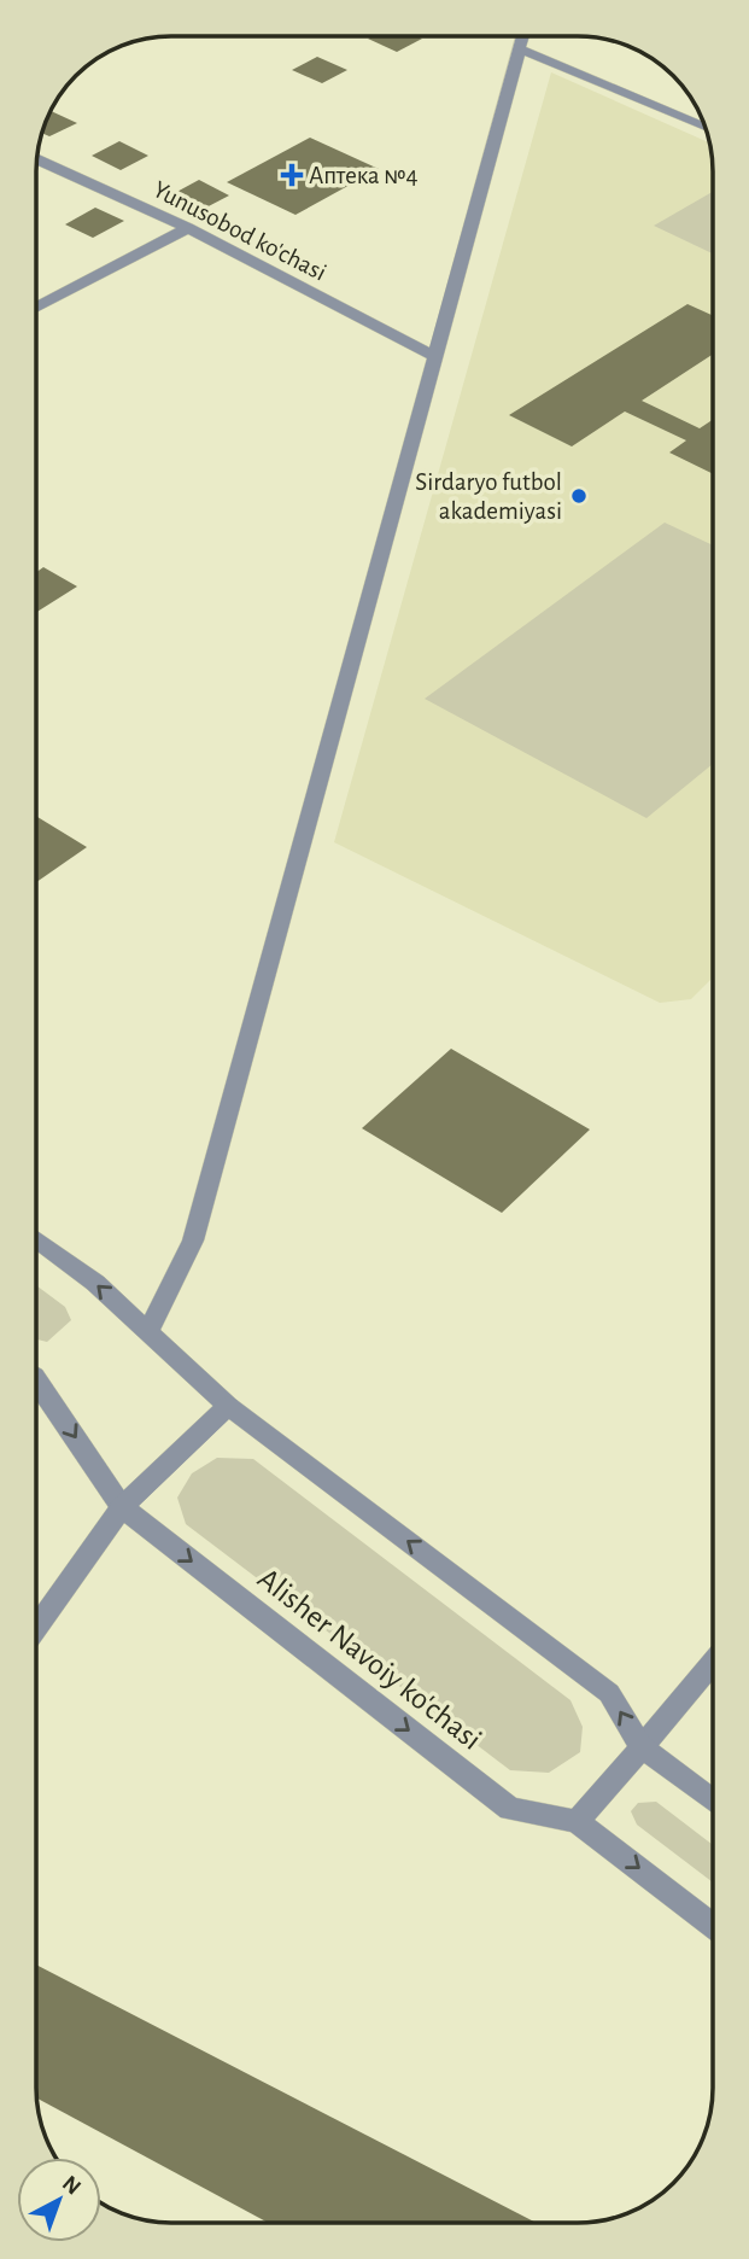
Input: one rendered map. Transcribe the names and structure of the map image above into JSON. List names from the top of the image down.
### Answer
{
  "streets": {
    "street": ["Yunusobod ko'chasi", "Alisher Navoiy ko'chasi"]
  },
  "places": {
    "health": ["Аптека №4"],
    "other": ["Sirdaryo futbol akademiyasi"]
  },
  "north": "top right"
}
